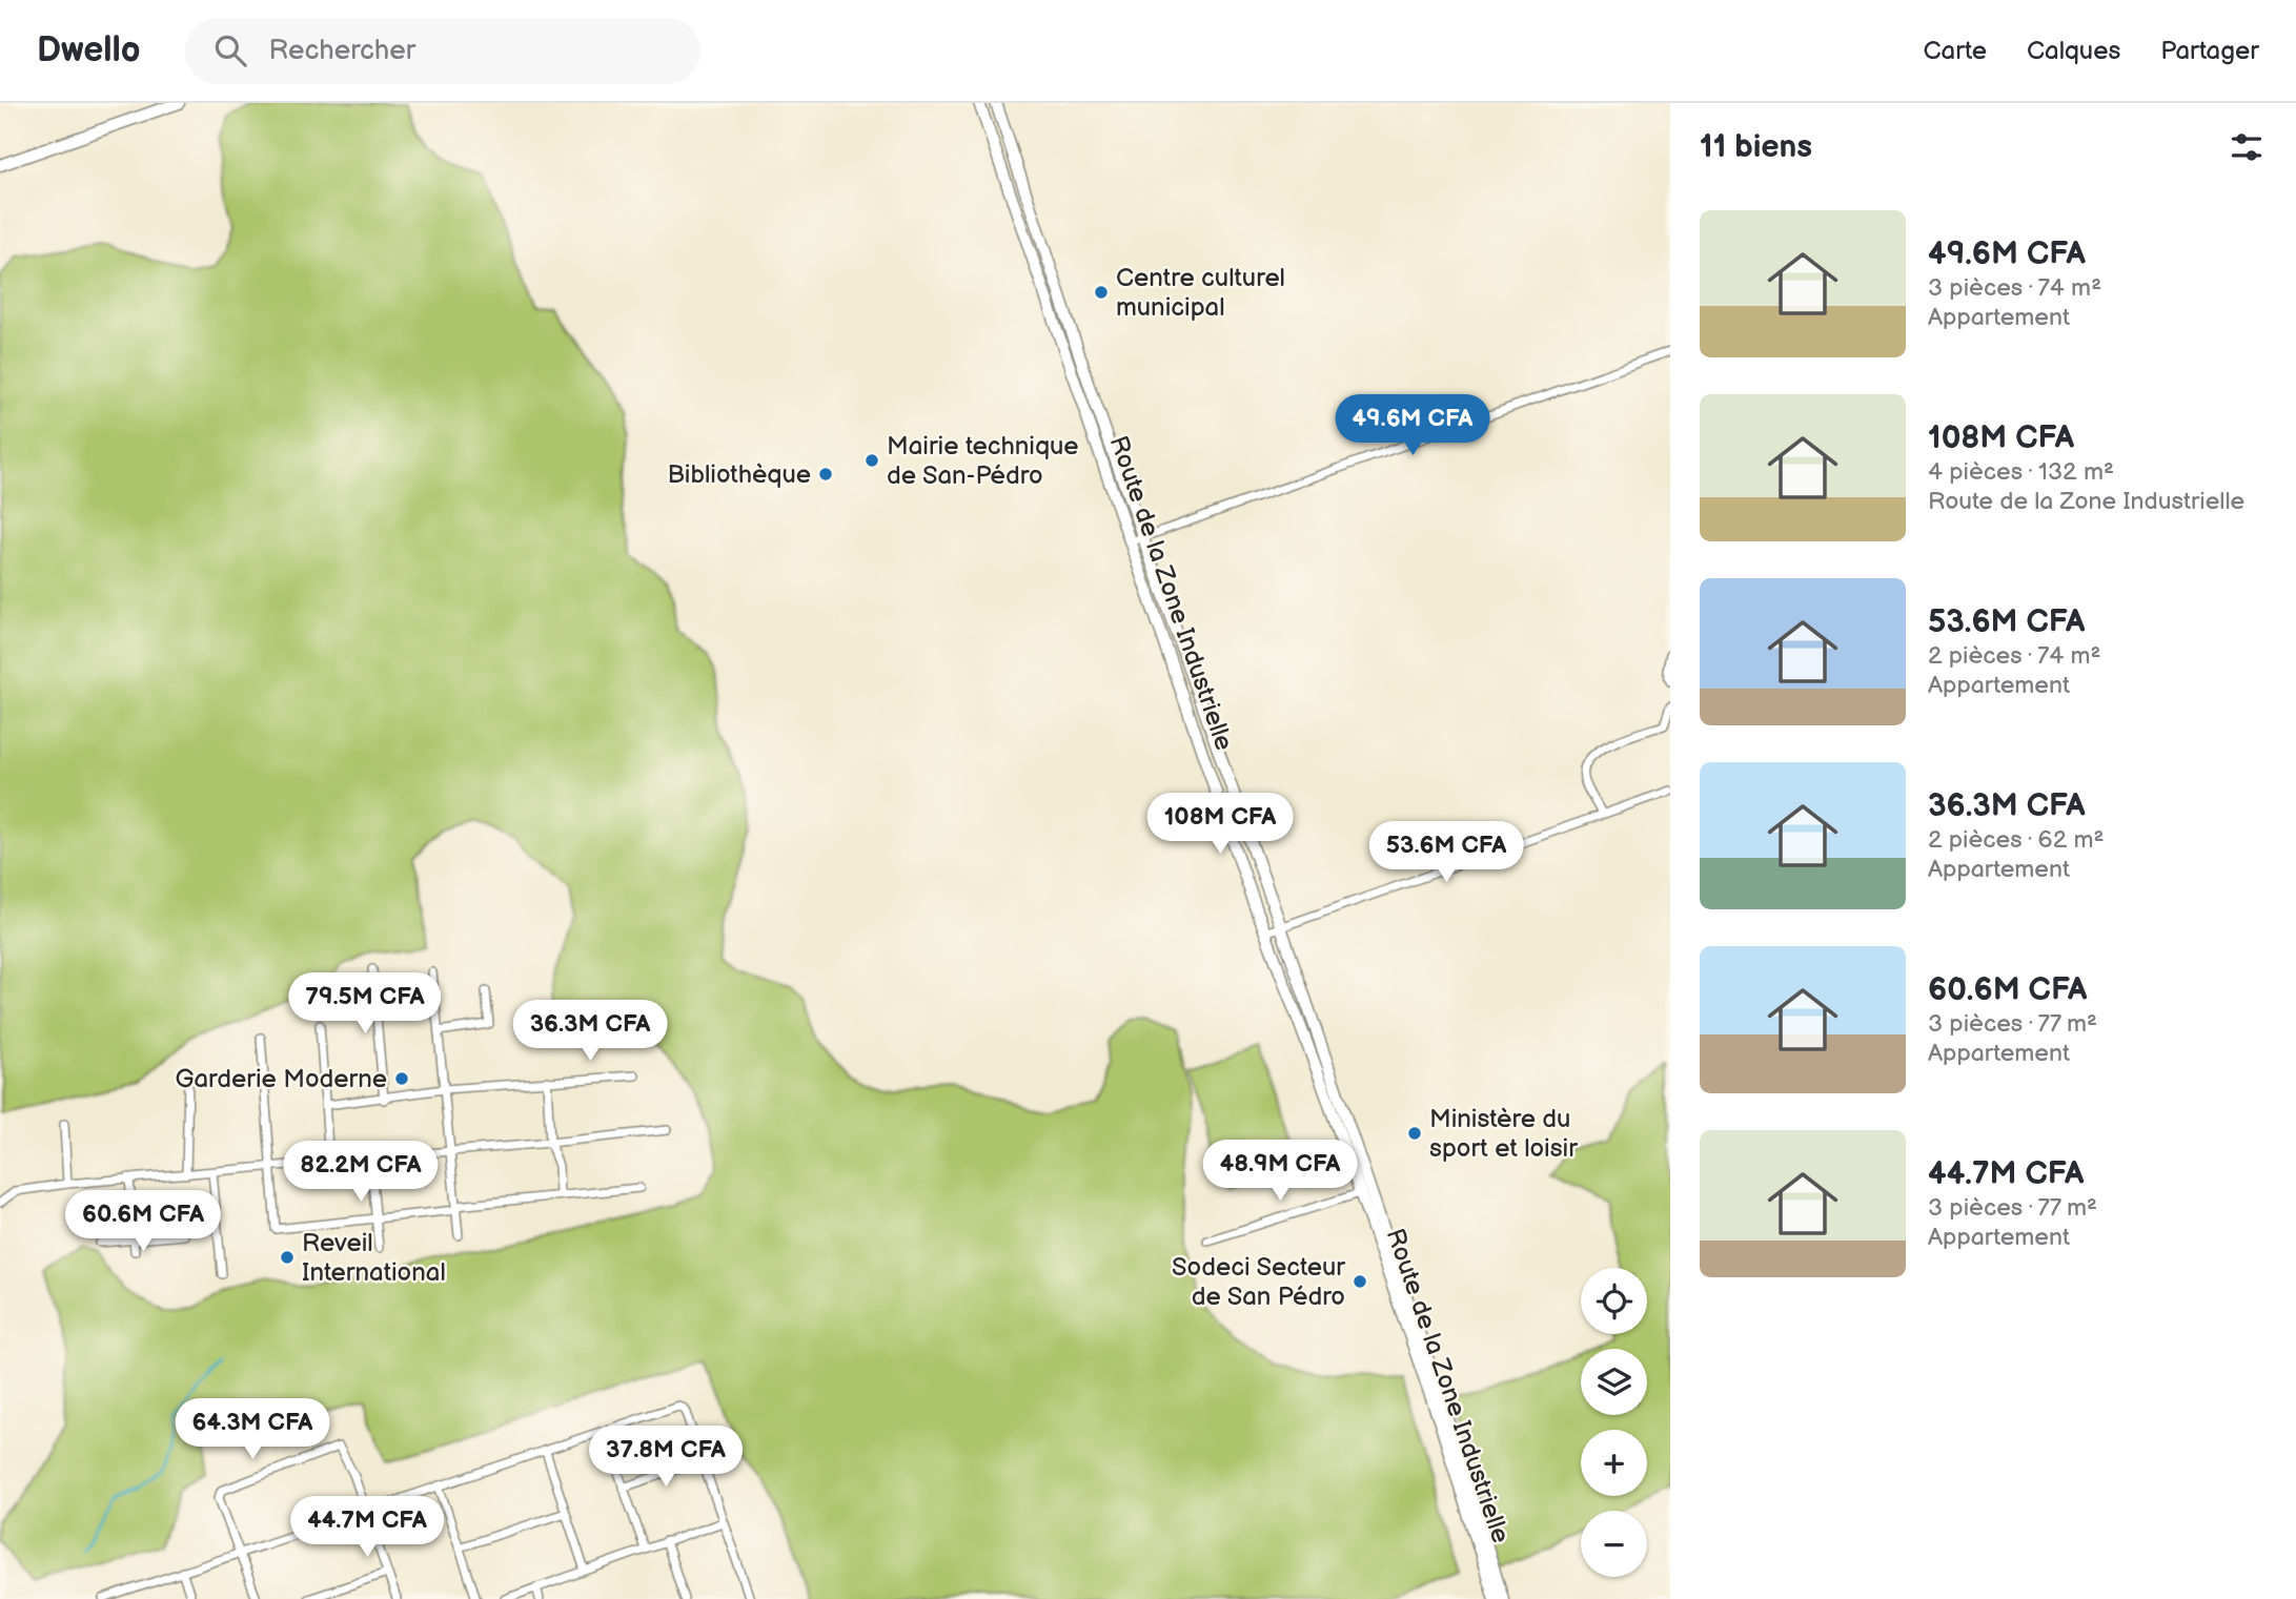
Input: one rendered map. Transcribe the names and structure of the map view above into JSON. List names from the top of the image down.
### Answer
{
  "streets": {
    "main road": ["Route de la Zone Industrielle"]
  },
  "places": [
    "Centre culturel municipal",
    "Mairie technique de San-Pédro",
    "Bibliothèque",
    "Garderie Moderne",
    "Ministère du sport et loisir",
    "Reveil International",
    "Sodeci Secteur de San Pédro"
  ],
  "page": {
    "header": "Dwello",
    "search": "Rechercher",
    "nav": ["Carte", "Calques", "Partager"],
    "heading": "11 biens",
    "list": [
      {
        "name": "49.6M CFA",
        "note": "3 pièces · 74 m² · Appartement"
      },
      {
        "name": "108M CFA",
        "note": "4 pièces · 132 m² · Route de la Zone Industrielle"
      },
      {
        "name": "53.6M CFA",
        "note": "2 pièces · 74 m² · Appartement"
      },
      {
        "name": "36.3M CFA",
        "note": "2 pièces · 62 m² · Appartement"
      },
      {
        "name": "60.6M CFA",
        "note": "3 pièces · 77 m² · Appartement"
      },
      {
        "name": "44.7M CFA",
        "note": "3 pièces · 77 m² · Appartement"
      }
    ],
    "price": [
      "49.6M CFA",
      "108M CFA",
      "53.6M CFA",
      "79.5M CFA",
      "36.3M CFA",
      "48.9M CFA",
      "82.2M CFA",
      "60.6M CFA",
      "64.3M CFA",
      "37.8M CFA",
      "44.7M CFA"
    ],
    "map_buttons": ["+", "−"]
  }
}
